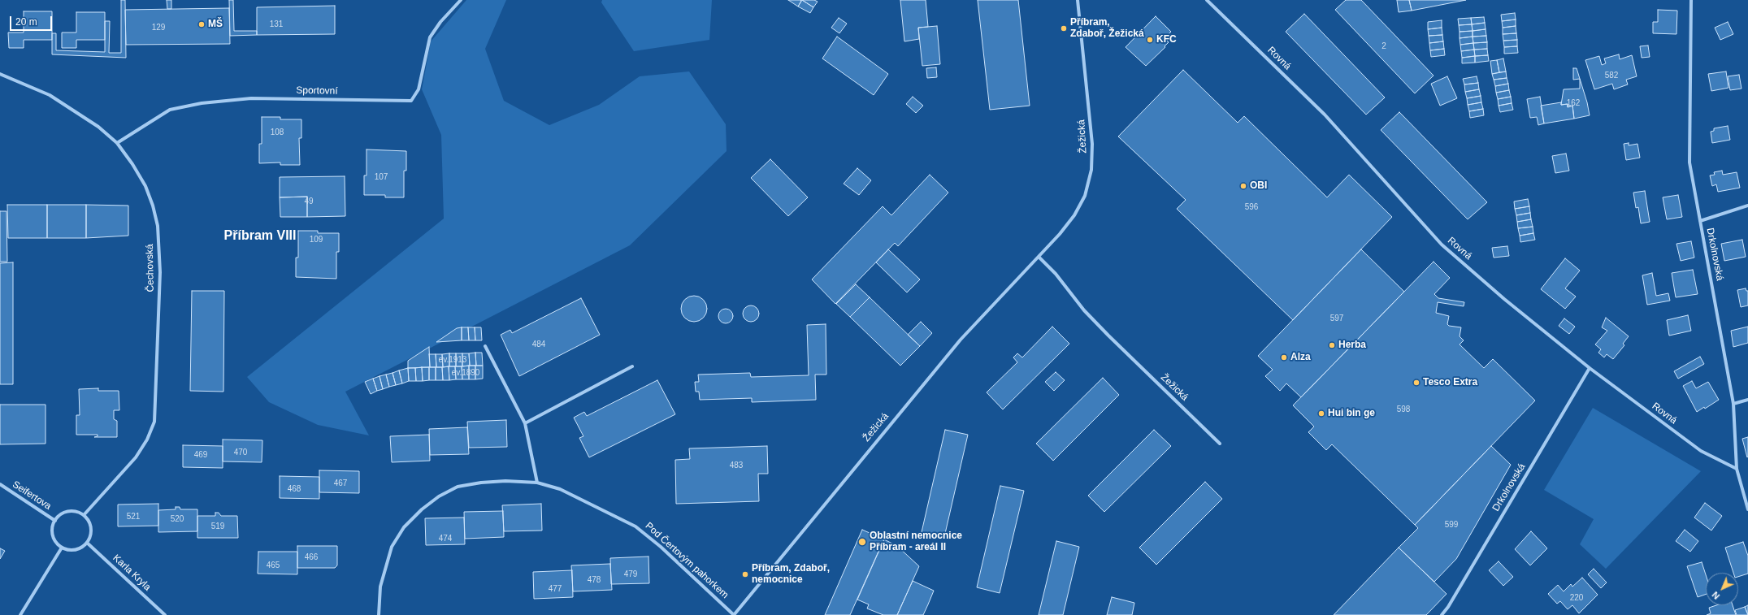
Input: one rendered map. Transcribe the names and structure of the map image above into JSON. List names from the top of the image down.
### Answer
{
  "streets": {
    "street": [
      "Rovná",
      "Sportovní",
      "Žežická",
      "Drkolnovská",
      "Čechovská",
      "Seifertova",
      "Pod Čertovým pahorkem",
      "Karla Kryla"
    ]
  },
  "crossings": [
    ["Rovná", "Drkolnovská"],
    ["Sportovní", "Čechovská"],
    ["Žežická", "Pod Čertovým pahorkem"],
    ["Čechovská", "Seifertova"],
    ["Čechovská", "Karla Kryla"],
    ["Seifertova", "Karla Kryla"]
  ],
  "districts": ["Příbram VIII"],
  "places": [
    "MŠ",
    "Příbram, Zdaboř, Žežická",
    "KFC",
    "OBI",
    "Herba",
    "Alza",
    "Tesco Extra",
    "Hui bin ge",
    "Oblastní nemocnice Příbram - areál II",
    "Příbram, Zdaboř, nemocnice"
  ],
  "house_numbers": [
    "131",
    "129",
    "2",
    "582",
    "162",
    "108",
    "107",
    "49",
    "596",
    "109",
    "597",
    "484",
    "ev.1913",
    "ev.1890",
    "598",
    "470",
    "469",
    "483",
    "467",
    "468",
    "521",
    "520",
    "599",
    "519",
    "474",
    "466",
    "465",
    "479",
    "478",
    "477",
    "220"
  ],
  "scale_bar": "20 m",
  "north": "bottom left"
}
